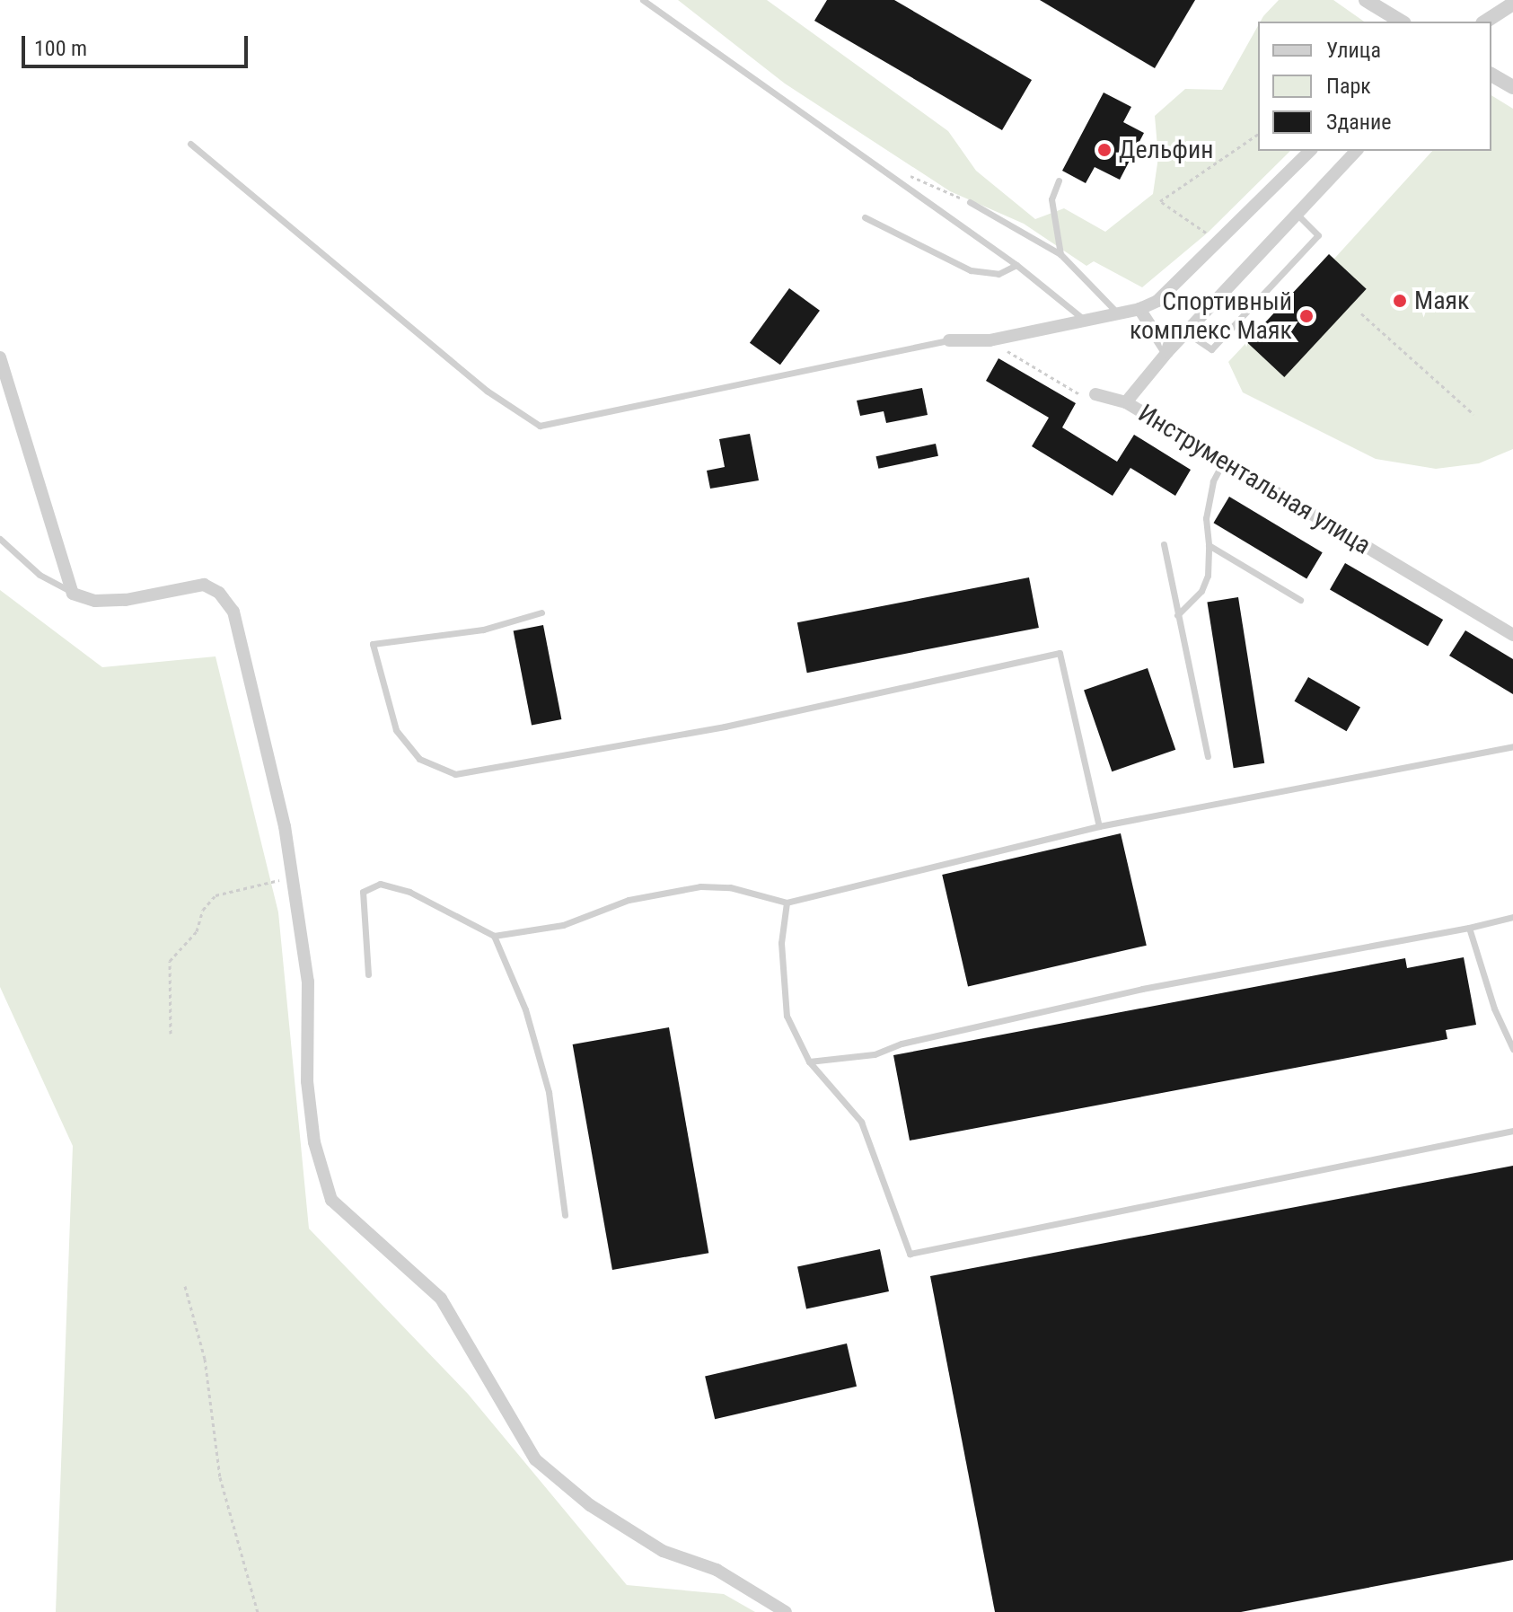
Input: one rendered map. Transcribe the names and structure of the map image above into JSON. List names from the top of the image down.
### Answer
{
  "streets": {
    "street": ["Инструментальная улица"]
  },
  "places": ["Дельфин", "Маяк", "Спортивный комплекс Маяк"],
  "legend": ["Улица", "Парк", "Здание"],
  "scale_bar": "100 m"
}
